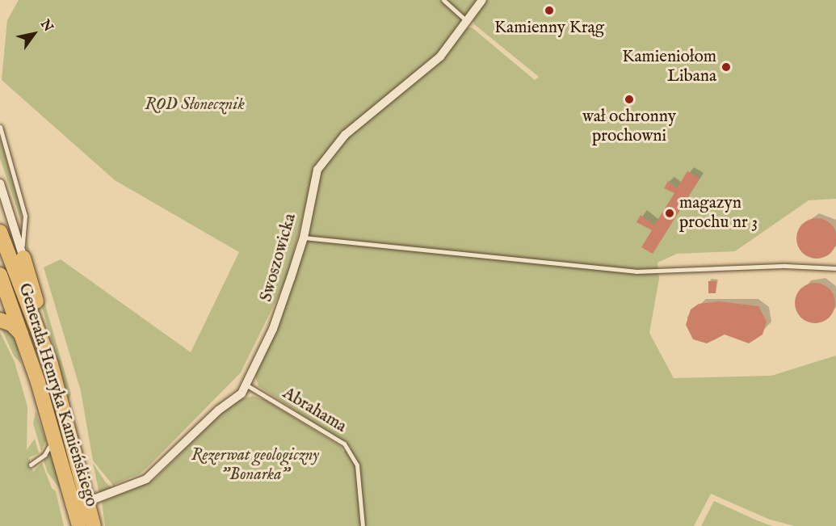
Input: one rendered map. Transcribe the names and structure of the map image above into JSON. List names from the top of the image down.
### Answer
{
  "streets": {
    "main road": ["Generała Henryka Kamieńskiego"],
    "street": ["Swoszowicka"],
    "lane": ["Abrahama"]
  },
  "crossings": [
    ["Swoszowicka", "Generała Henryka Kamieńskiego"],
    ["Swoszowicka", "Abrahama"]
  ],
  "parks": ["ROD Słonecznik", "Rezerwat geologiczny \"Bonarka\""],
  "places": [
    "Kamienny Krąg",
    "Kamieniołom Libana",
    "wał ochronny prochowni",
    "magazyn prochu nr 3"
  ],
  "north": "top right"
}
